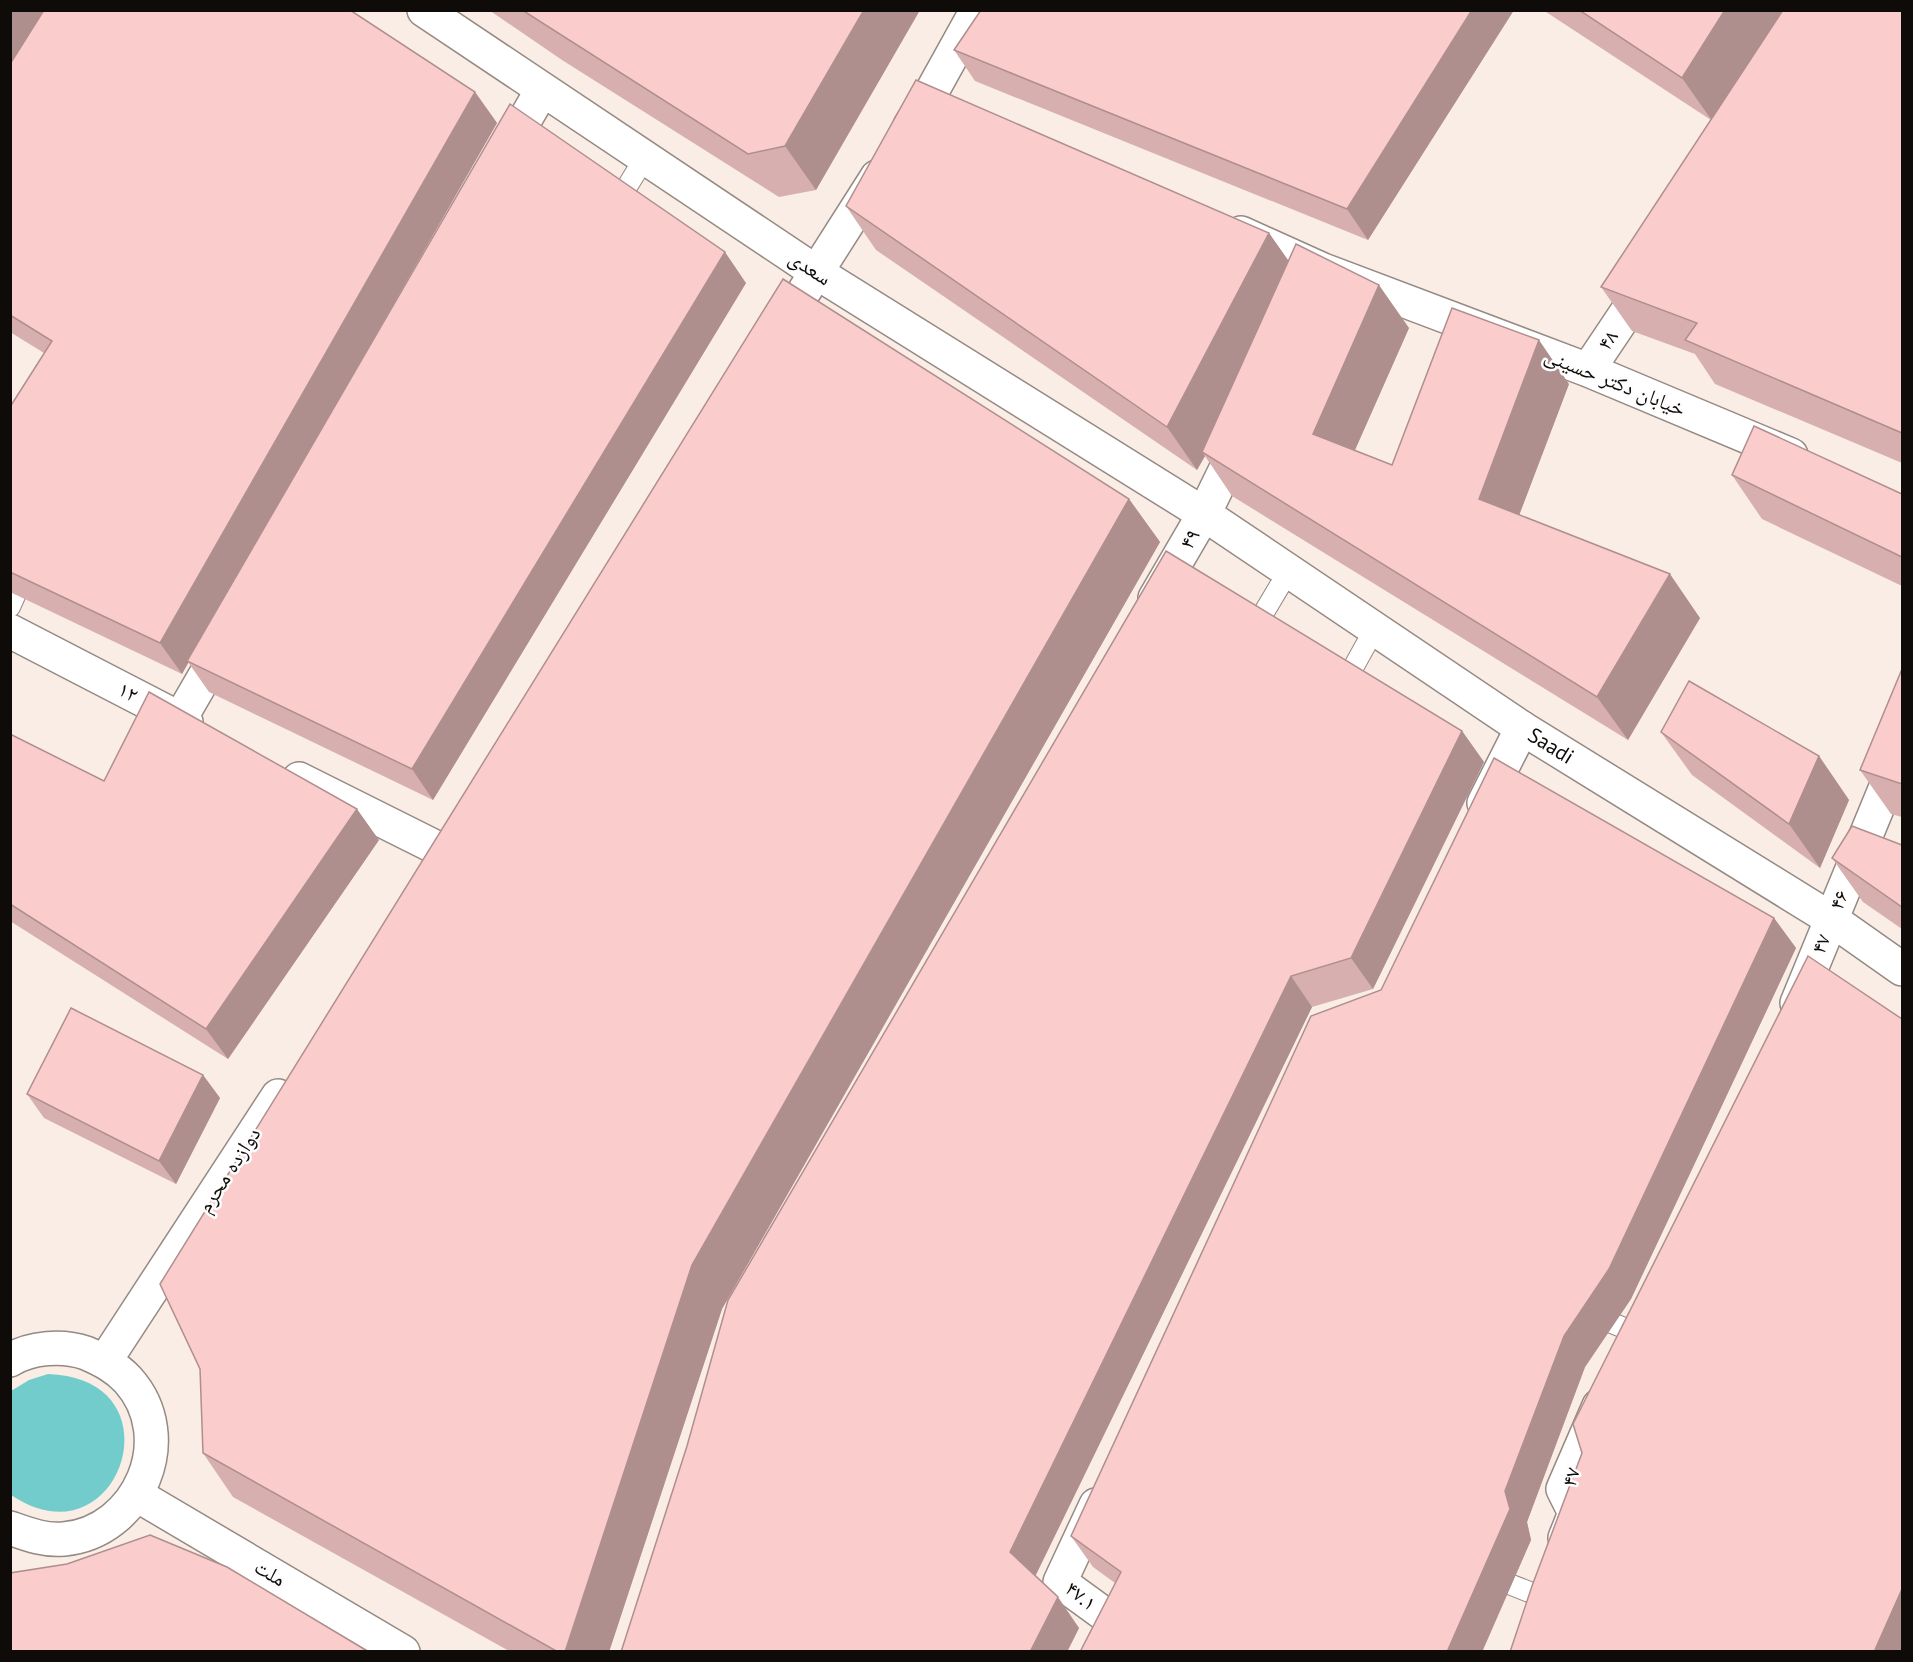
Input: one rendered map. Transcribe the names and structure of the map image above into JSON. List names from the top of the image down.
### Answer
{
  "streets": {
    "main road": [
      "سعدی",
      "۴۸",
      "خیابان دکتر حسینی",
      "۴۹",
      "۱۲",
      "Saadi",
      "۴۶",
      "۴۷",
      "دوازده محرم",
      "ملت",
      "۴۷.۱"
    ]
  },
  "crossings": [
    ["سعدی", "۴۹"],
    ["سعدی", "Saadi"],
    ["۴۸", "خیابان دکتر حسینی"],
    ["۴۹", "Saadi"],
    ["Saadi", "۴۶"],
    ["Saadi", "۴۷"],
    ["۴۶", "۴۷"]
  ]
}
